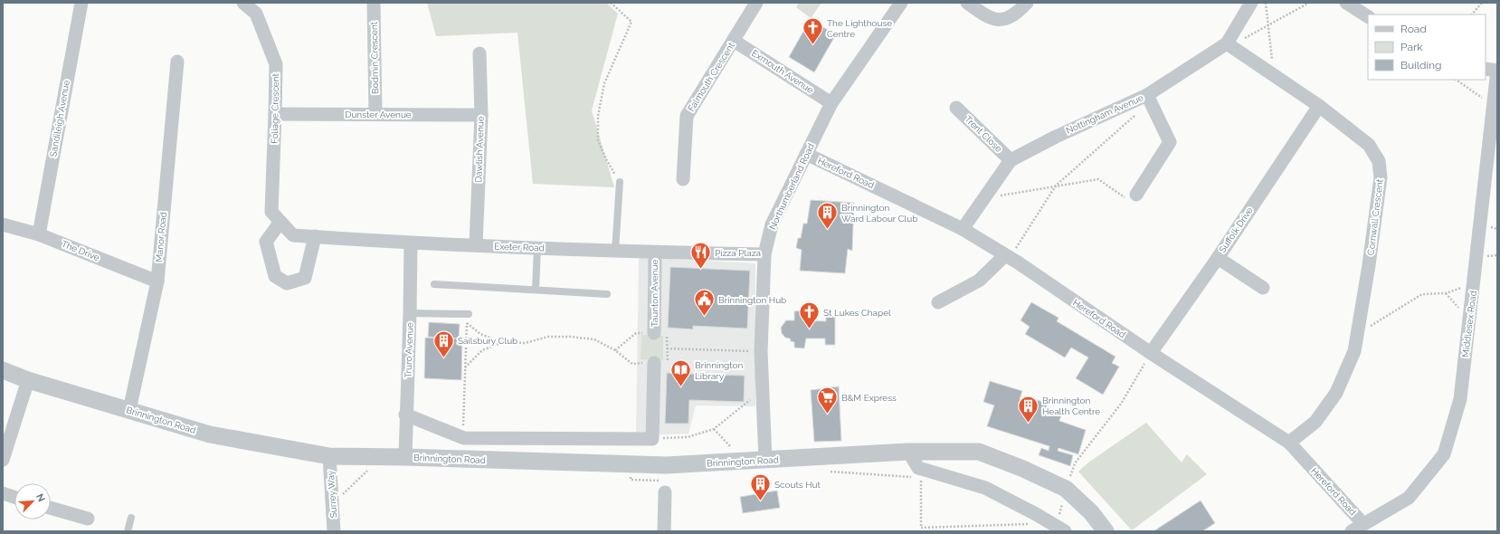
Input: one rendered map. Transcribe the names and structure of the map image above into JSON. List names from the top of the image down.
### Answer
{
  "streets": {
    "street": [
      "Bodmin Crescent",
      "Exmouth Avenue",
      "Falmouth Crescent",
      "Foliage Crescent",
      "Dunster Avenue",
      "Nottingham Avenue",
      "Sandileigh Avenue",
      "Trent Close",
      "Dawlish Avenue",
      "Hereford Road",
      "Northumberland Road",
      "Cornwall Crescent",
      "Suffolk Drive",
      "Manor Road",
      "Exeter Road",
      "The Drive",
      "Taunton Avenue",
      "Middlesex Road",
      "Truro Avenue",
      "Brinnington Road",
      "Surrey Way"
    ]
  },
  "crossings": [
    ["Bodmin Crescent", "Dunster Avenue"],
    ["Exmouth Avenue", "Falmouth Crescent"],
    ["Exmouth Avenue", "Northumberland Road"],
    ["Foliage Crescent", "Dunster Avenue"],
    ["Foliage Crescent", "Exeter Road"],
    ["Dunster Avenue", "Dawlish Avenue"],
    ["Nottingham Avenue", "Trent Close"],
    ["Nottingham Avenue", "Hereford Road"],
    ["Nottingham Avenue", "Cornwall Crescent"],
    ["Sandileigh Avenue", "The Drive"],
    ["Dawlish Avenue", "Exeter Road"],
    ["Hereford Road", "Northumberland Road"],
    ["Hereford Road", "Cornwall Crescent"],
    ["Hereford Road", "Suffolk Drive"],
    ["Hereford Road", "Middlesex Road"],
    ["Northumberland Road", "Exeter Road"],
    ["Northumberland Road", "Brinnington Road"],
    ["Cornwall Crescent", "Suffolk Drive"],
    ["Manor Road", "The Drive"],
    ["Manor Road", "Brinnington Road"],
    ["Exeter Road", "Taunton Avenue"],
    ["Exeter Road", "Truro Avenue"],
    ["Truro Avenue", "Brinnington Road"],
    ["Brinnington Road", "Surrey Way"]
  ],
  "places": {
    "church": ["The Lighthouse Centre", "St Lukes Chapel"],
    "building": [
      "Brinnington Ward Labour Club",
      "Sailsbury Club",
      "Brinnington Health Centre",
      "Scouts Hut"
    ],
    "restaurant": ["Pizza Plaza"],
    "public building": ["Brinnington Hub"],
    "library": ["Brinnington Library"],
    "supermarket": ["B&M Express"]
  },
  "legend": ["Road", "Park", "Building"],
  "north": "top right"
}
